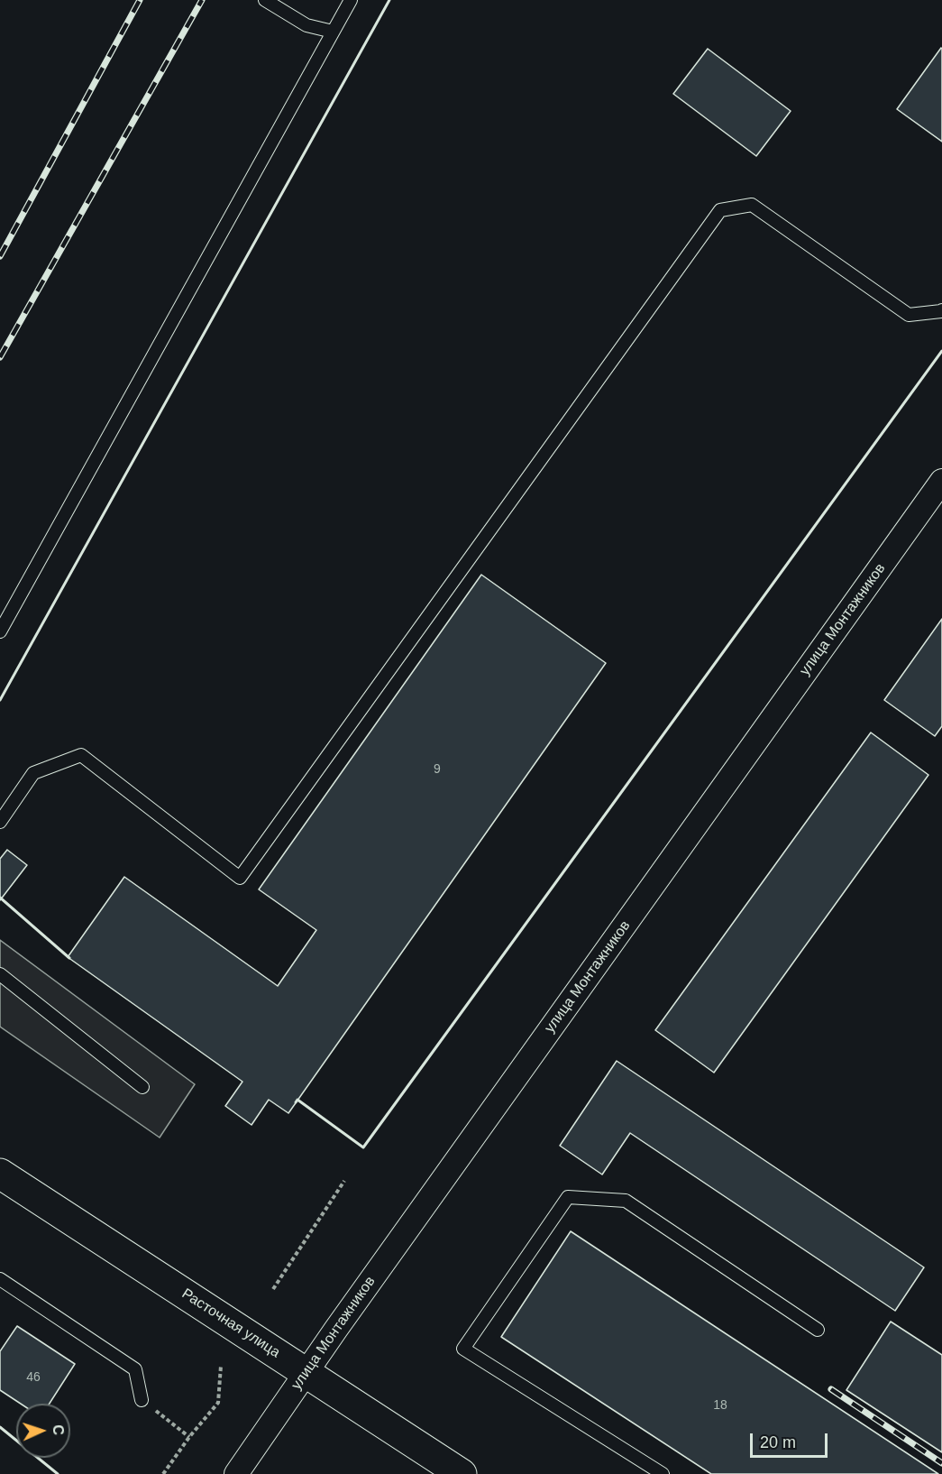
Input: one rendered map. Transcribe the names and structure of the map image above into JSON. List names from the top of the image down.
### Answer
{
  "streets": {
    "main road": ["Расточная улица"],
    "street": ["улица Монтажников"]
  },
  "crossings": [
    ["улица Монтажников", "Расточная улица"]
  ],
  "house_numbers": ["9", "46", "18"],
  "scale_bar": "20 m",
  "north": "right"
}
